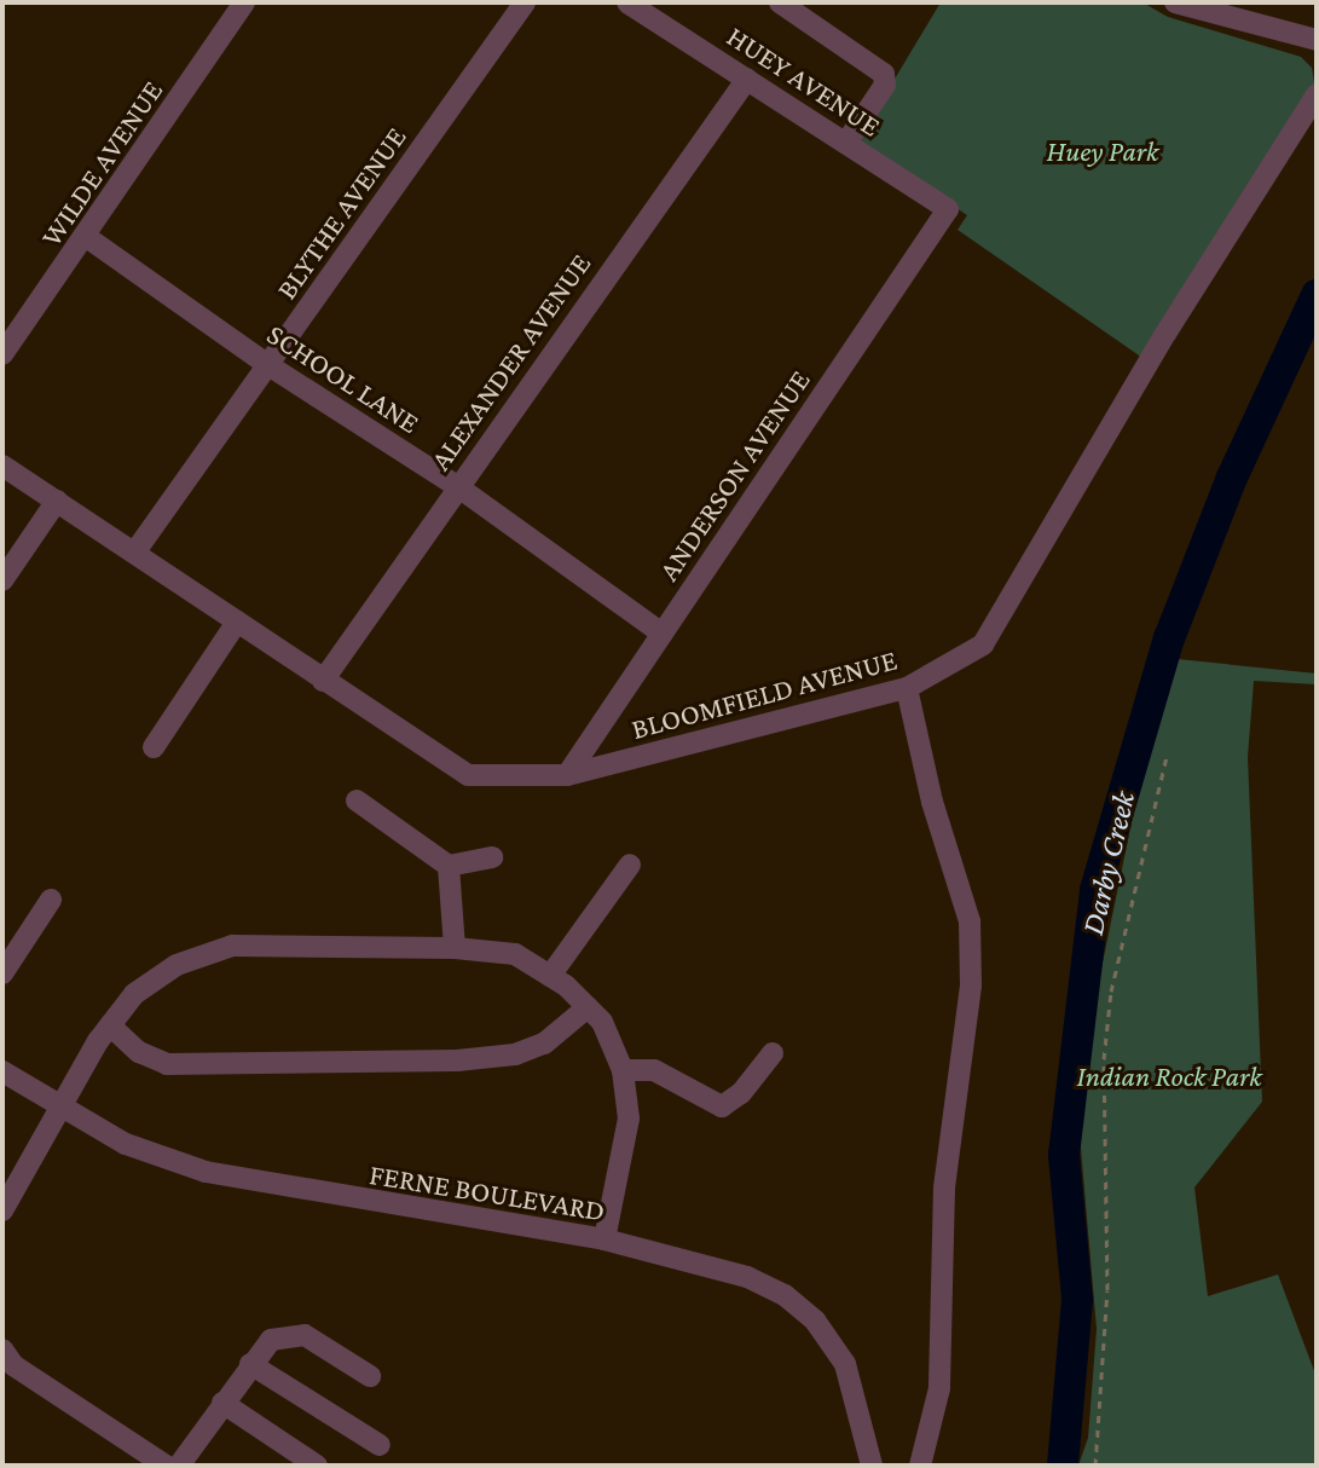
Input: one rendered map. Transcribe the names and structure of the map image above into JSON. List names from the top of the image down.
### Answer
{
  "streets": {
    "street": [
      "HUEY AVENUE",
      "WILDE AVENUE",
      "BLYTHE AVENUE",
      "ALEXANDER AVENUE",
      "SCHOOL LANE",
      "ANDERSON AVENUE",
      "BLOOMFIELD AVENUE",
      "FERNE BOULEVARD"
    ]
  },
  "crossings": [
    ["HUEY AVENUE", "ALEXANDER AVENUE"],
    ["HUEY AVENUE", "ANDERSON AVENUE"],
    ["WILDE AVENUE", "SCHOOL LANE"],
    ["BLYTHE AVENUE", "SCHOOL LANE"],
    ["BLYTHE AVENUE", "BLOOMFIELD AVENUE"],
    ["ALEXANDER AVENUE", "SCHOOL LANE"],
    ["ALEXANDER AVENUE", "BLOOMFIELD AVENUE"],
    ["SCHOOL LANE", "ANDERSON AVENUE"],
    ["ANDERSON AVENUE", "BLOOMFIELD AVENUE"]
  ],
  "water": ["Darby Creek"],
  "parks": ["Huey Park", "Indian Rock Park"]
}
